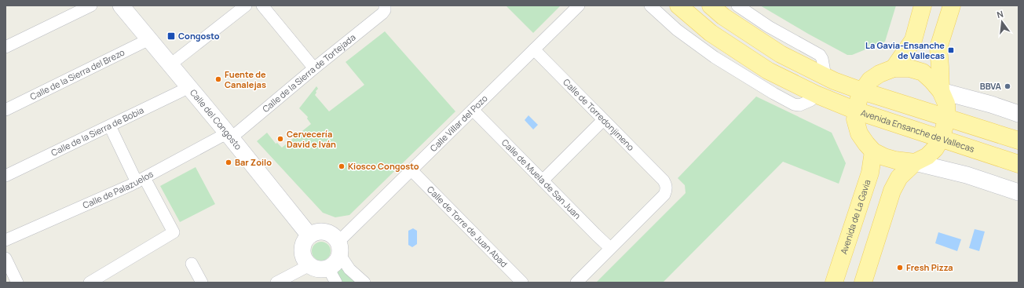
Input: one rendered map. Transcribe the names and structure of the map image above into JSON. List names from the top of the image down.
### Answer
{
  "streets": {
    "main road": ["Avenida Ensanche de Vallecas", "Avenida de La Gavia"],
    "street": [
      "Calle de la Sierra de Tortejada",
      "Calle de la Sierra del Brezo",
      "Calle de Torredonjimeno",
      "Calle del Congosto",
      "Calle Villar del Pozo",
      "Calle de la Sierra de Bobia",
      "Calle de Muela de San Juan",
      "Calle de Palazuelos",
      "Calle de Torre de Juan Abad"
    ]
  },
  "crossings": [
    ["Calle de la Sierra de Tortejada", "Calle del Congosto"],
    ["Calle de la Sierra de Tortejada", "Calle de Palazuelos"],
    ["Calle de la Sierra del Brezo", "Calle del Congosto"],
    ["Calle de Torredonjimeno", "Calle Villar del Pozo"],
    ["Calle de Torredonjimeno", "Calle de Muela de San Juan"],
    ["Calle del Congosto", "Calle Villar del Pozo"],
    ["Calle del Congosto", "Calle de la Sierra de Bobia"],
    ["Calle del Congosto", "Calle de Palazuelos"],
    ["Calle Villar del Pozo", "Calle de Muela de San Juan"],
    ["Calle Villar del Pozo", "Calle de Torre de Juan Abad"]
  ],
  "places": {
    "transit": ["Congosto", "La Gavia-Ensanche de Vallecas"],
    "other": [
      "Fuente de Canalejas",
      "BBVA",
      "Cervecería David e Iván",
      "Bar Zoilo",
      "Kiosco Congosto",
      "Fresh Pizza"
    ]
  },
  "north": "top"
}
